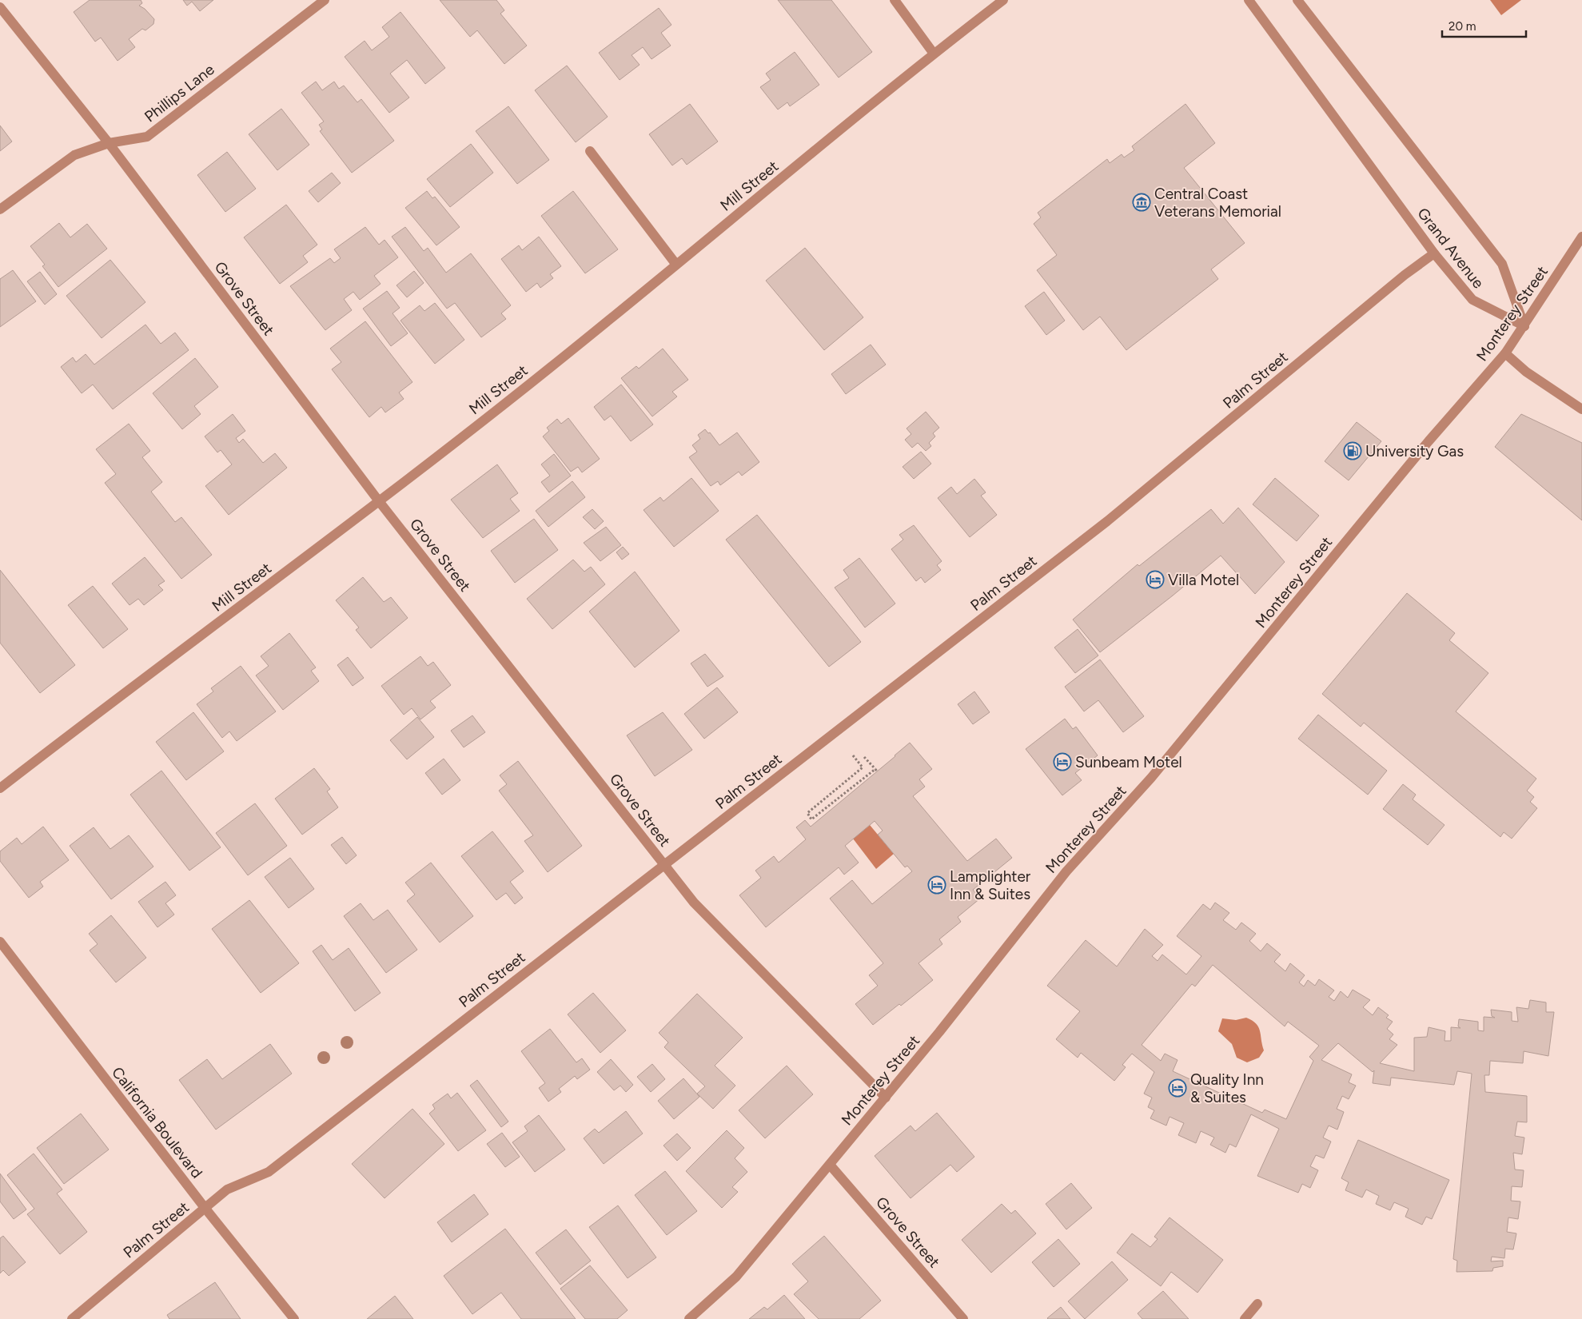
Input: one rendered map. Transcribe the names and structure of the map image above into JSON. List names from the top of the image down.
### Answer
{
  "streets": {
    "street": [
      "Phillips Lane",
      "Mill Street",
      "Grand Avenue",
      "Grove Street",
      "Monterey Street",
      "Palm Street",
      "California Boulevard"
    ]
  },
  "crossings": [
    ["Phillips Lane", "Grove Street"],
    ["Mill Street", "Grove Street"],
    ["Grand Avenue", "Monterey Street"],
    ["Grand Avenue", "Palm Street"],
    ["Grove Street", "Monterey Street"],
    ["Grove Street", "Palm Street"],
    ["Palm Street", "California Boulevard"]
  ],
  "places": {
    "museum": ["Central Coast Veterans Memorial"],
    "fuel station": ["University Gas"],
    "hotel": [
      "Villa Motel",
      "Sunbeam Motel",
      "Lamplighter Inn & Suites",
      "Quality Inn & Suites"
    ]
  },
  "scale_bar": "20 m"
}
